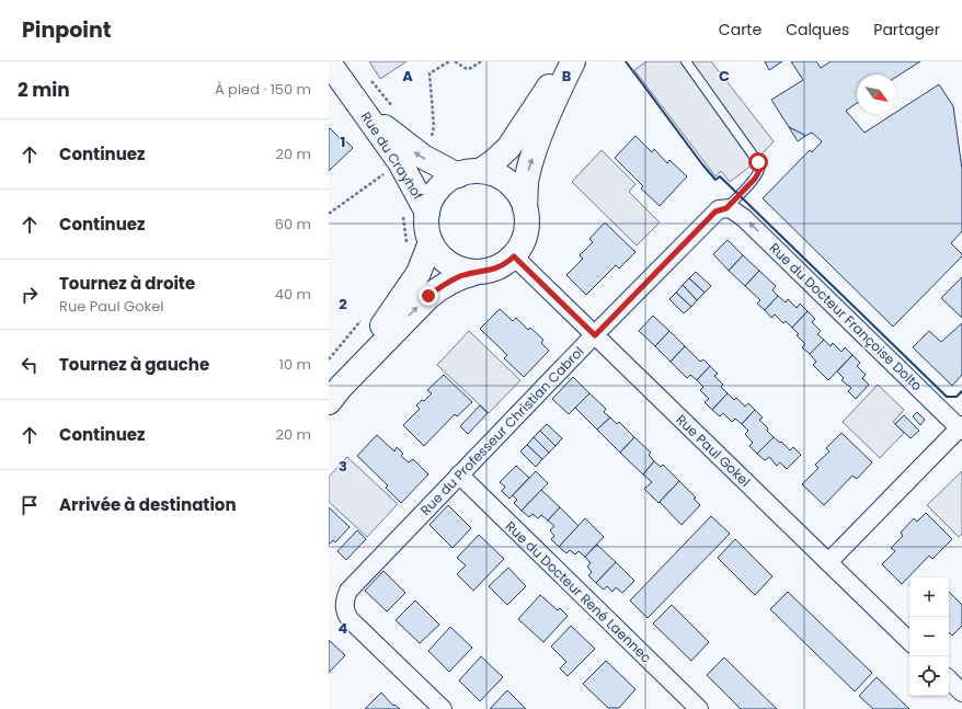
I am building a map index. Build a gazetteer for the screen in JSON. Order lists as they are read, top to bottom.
{
  "streets": {
    "street": [
      "Rue du Crayhof",
      "Rue du Docteur Françoise Dolto",
      "Rue du Professeur Christian Cabrol",
      "Rue Paul Gokel",
      "Rue du Docteur René Laennec"
    ]
  },
  "crossings": [
    ["Rue du Crayhof", "Rue Paul Gokel"],
    ["Rue du Docteur Françoise Dolto", "Rue du Professeur Christian Cabrol"],
    ["Rue du Professeur Christian Cabrol", "Rue Paul Gokel"],
    ["Rue du Professeur Christian Cabrol", "Rue du Docteur René Laennec"]
  ],
  "one_way": ["Rue du Docteur Françoise Dolto"],
  "north": "bottom right",
  "page": {
    "header": "Pinpoint",
    "nav": ["Carte", "Calques", "Partager"],
    "heading": ["2 min", "À pied · 150 m"],
    "list": [
      ["Continuez", "20 m"],
      ["Continuez", "60 m"],
      ["Tournez à droite", "Rue Paul Gokel", "40 m"],
      ["Tournez à gauche", "10 m"],
      ["Continuez", "20 m"],
      "Arrivée à destination"
    ],
    "map_buttons": ["+", "−"]
  },
  "grid": {
    "columns": ["A", "B", "C"],
    "rows": [
      "1",
      "2",
      "3",
      "4"
    ]
  }
}
